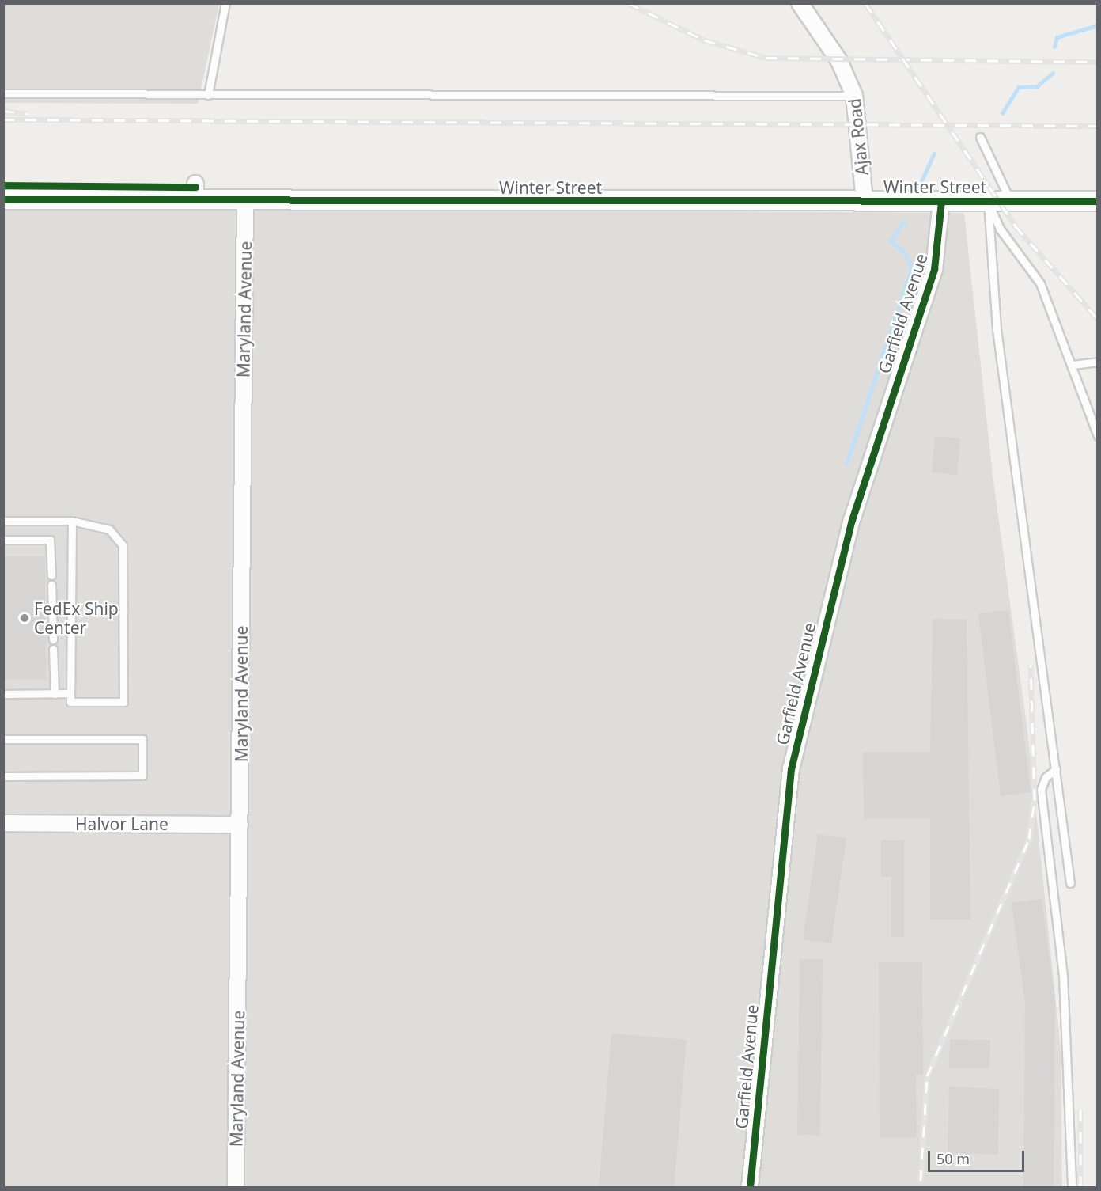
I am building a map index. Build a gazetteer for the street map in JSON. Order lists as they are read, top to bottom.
{
  "streets": {
    "street": [
      "Ajax Road",
      "Winter Street",
      "Maryland Avenue",
      "Garfield Avenue",
      "Halvor Lane"
    ]
  },
  "crossings": [
    ["Ajax Road", "Winter Street"],
    ["Winter Street", "Maryland Avenue"],
    ["Winter Street", "Garfield Avenue"],
    ["Maryland Avenue", "Halvor Lane"]
  ],
  "places": ["FedEx Ship Center"],
  "scale_bar": "50 m"
}
